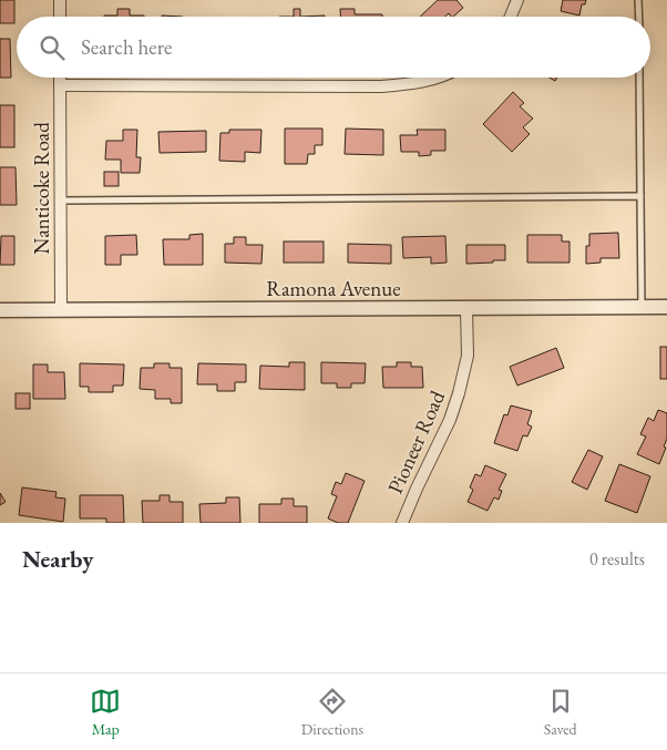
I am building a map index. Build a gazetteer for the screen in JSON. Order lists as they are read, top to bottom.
{
  "streets": {
    "street": ["Nanticoke Road", "Ramona Avenue", "Pioneer Road"]
  },
  "crossings": [
    ["Nanticoke Road", "Ramona Avenue"],
    ["Ramona Avenue", "Pioneer Road"]
  ],
  "page": {
    "search": "Search here",
    "heading": ["Nearby", "0 results"],
    "nav": ["Map", "Directions", "Saved"]
  }
}
